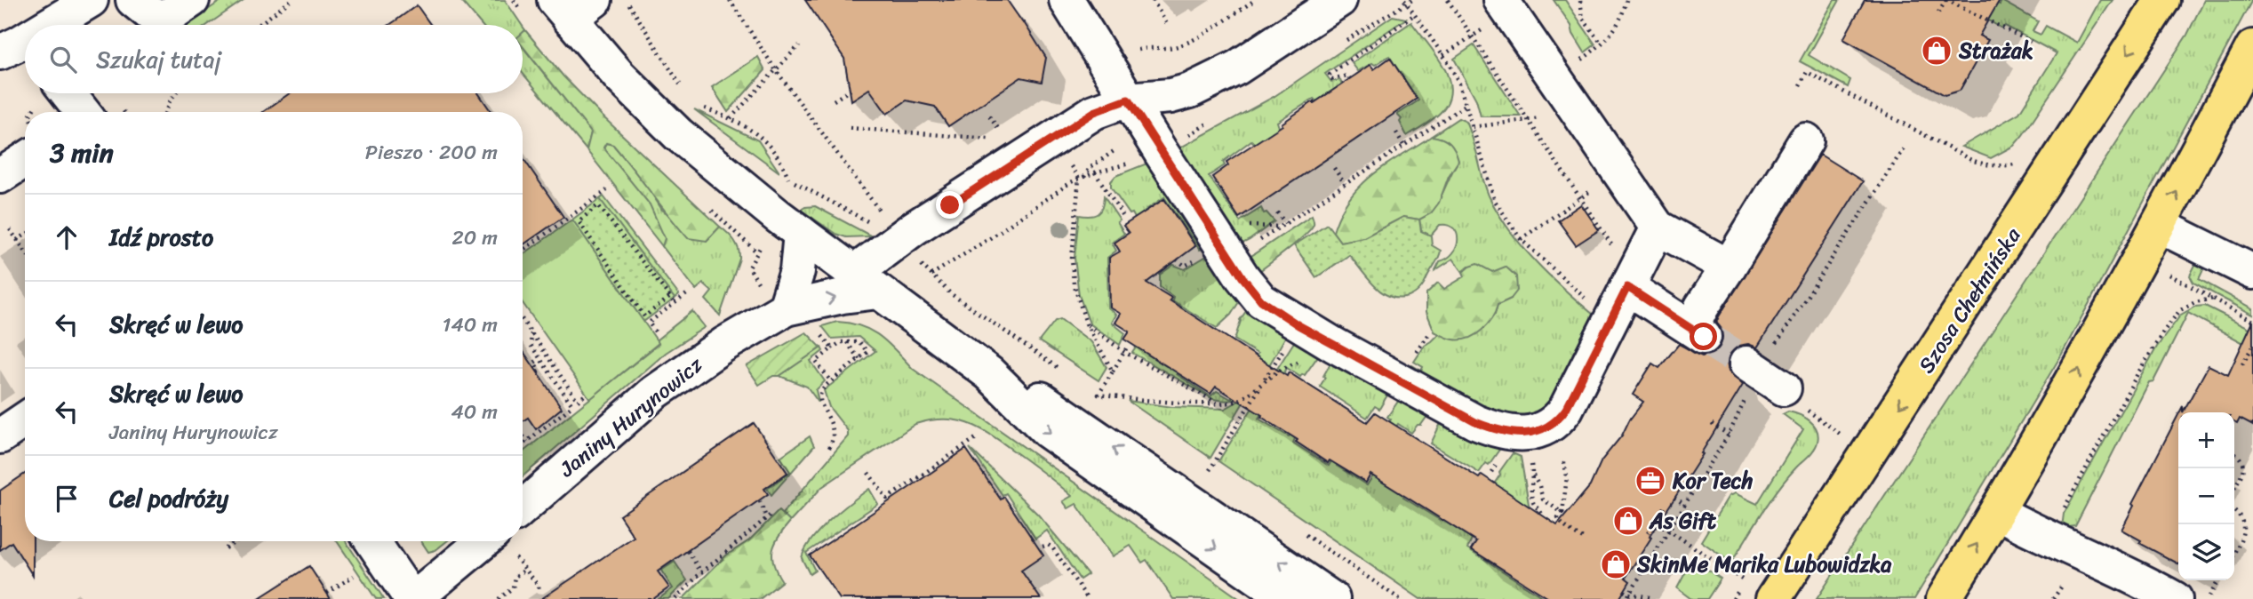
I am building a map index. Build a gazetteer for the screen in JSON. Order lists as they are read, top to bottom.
{
  "streets": {
    "main road": ["Szosa Chełmińska"],
    "street": ["Janiny Hurynowicz"]
  },
  "places": {
    "shop": ["Strażak", "As Gift", "SkinMe Marika Lubowidzka"],
    "office": ["Kor Tech"]
  },
  "page": {
    "search": "Szukaj tutaj",
    "heading": ["3 min", "Pieszo · 200 m"],
    "list": [
      ["Idź prosto", "20 m"],
      ["Skręć w lewo", "140 m"],
      ["Skręć w lewo", "Janiny Hurynowicz", "40 m"],
      "Cel podróży"
    ],
    "map_buttons": ["+", "−"]
  }
}
